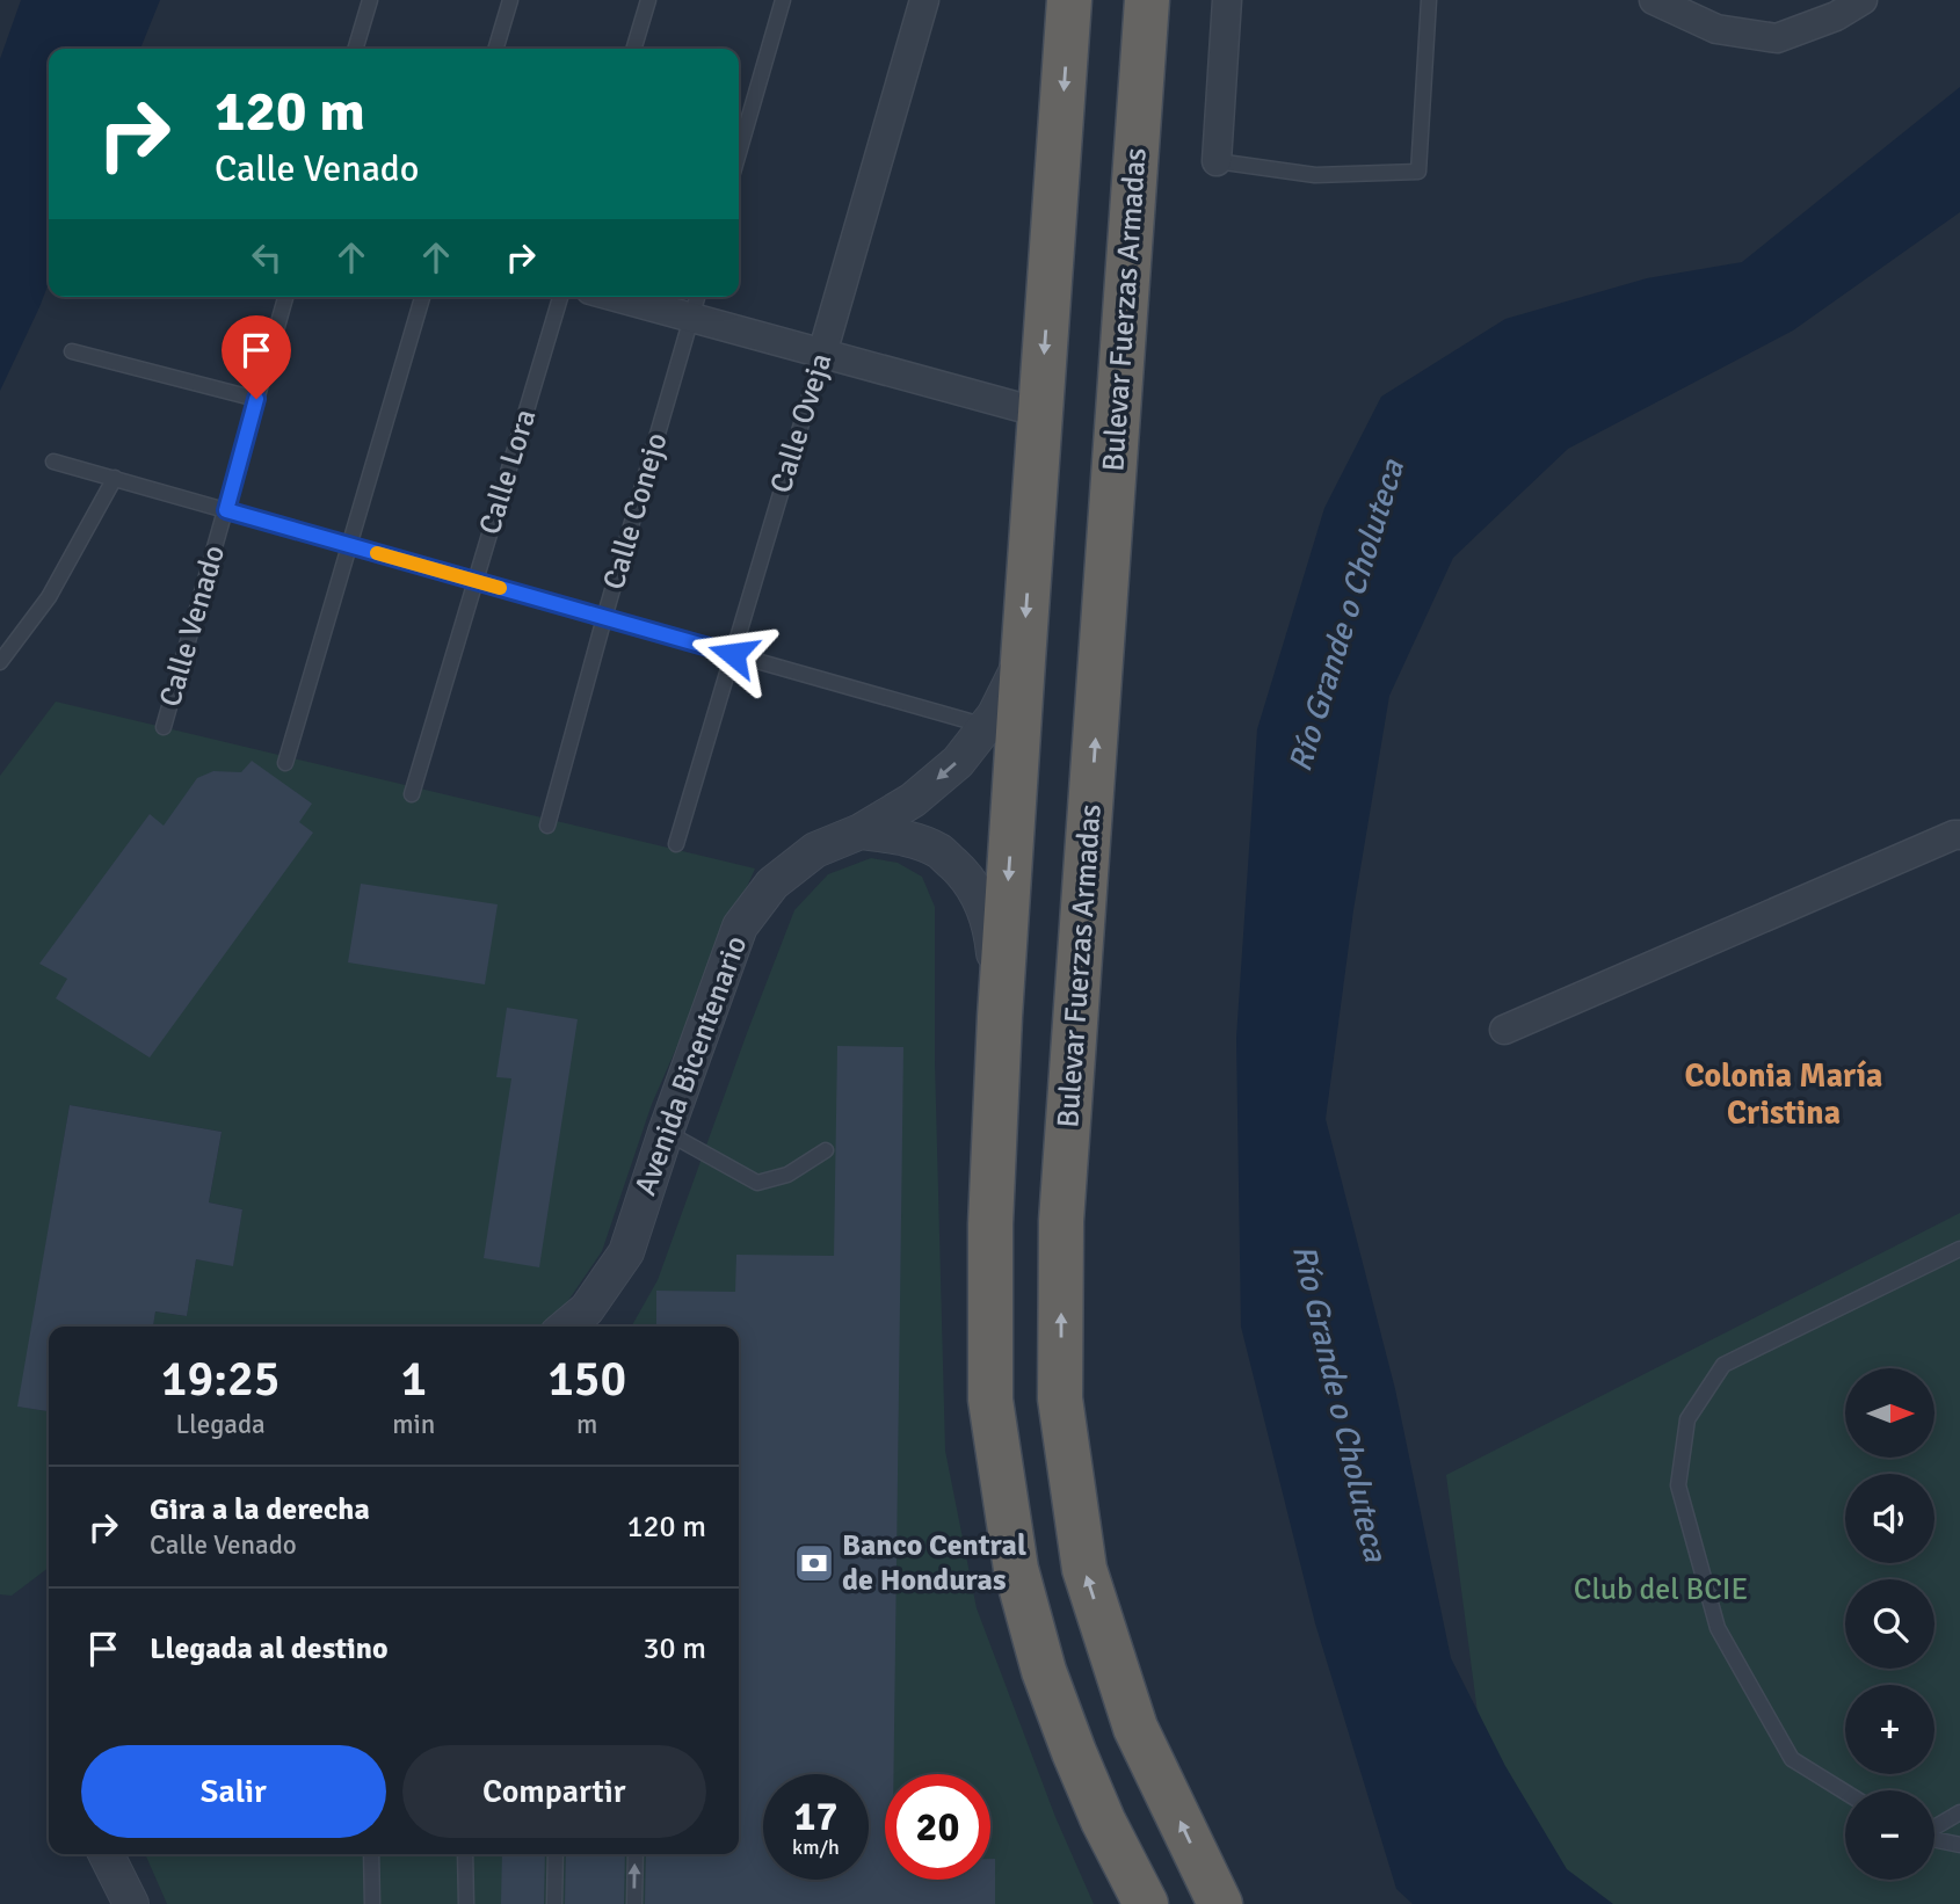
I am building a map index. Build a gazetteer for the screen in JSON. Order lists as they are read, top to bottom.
{
  "streets": {
    "highway": ["Bulevar Fuerzas Armadas"],
    "street": ["Calle Oveja", "Avenida Bicentenario"],
    "lane": ["Calle Lora", "Calle Conejo", "Calle Venado"]
  },
  "districts": ["Colonia María Cristina"],
  "water": ["Río Grande o Choluteca"],
  "parks": ["Club del BCIE"],
  "places": {
    "bank": ["Banco Central de Honduras"]
  },
  "north": "right",
  "page": {
    "turn": ["120 m", "Calle Venado"],
    "eta": [
      "19:25",
      "Llegada",
      "1",
      "min",
      "150",
      "m"
    ],
    "map_buttons": ["+", "−"],
    "list": [
      {
        "name": "Gira a la derecha",
        "note": "Calle Venado",
        "value": "120 m"
      },
      {
        "name": "Llegada al destino",
        "value": "30 m"
      }
    ],
    "buttons": ["Salir", "Compartir"],
    "speed": "17 km/h",
    "limit": "20"
  }
}
